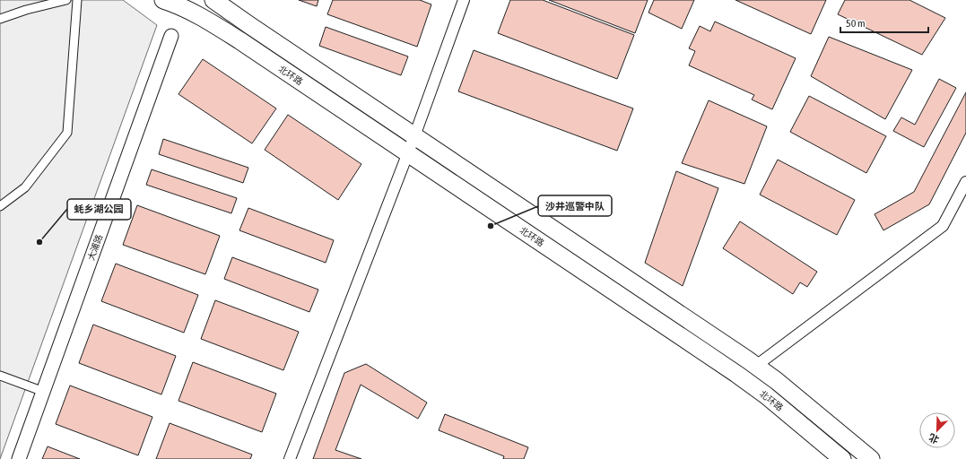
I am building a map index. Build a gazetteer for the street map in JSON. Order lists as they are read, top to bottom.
{
  "streets": {
    "main road": ["北环路"],
    "street": ["大浦路"]
  },
  "places": ["沙井巡警中队", "蚝乡湖公园"],
  "scale_bar": "50 m",
  "north": "bottom left"
}
